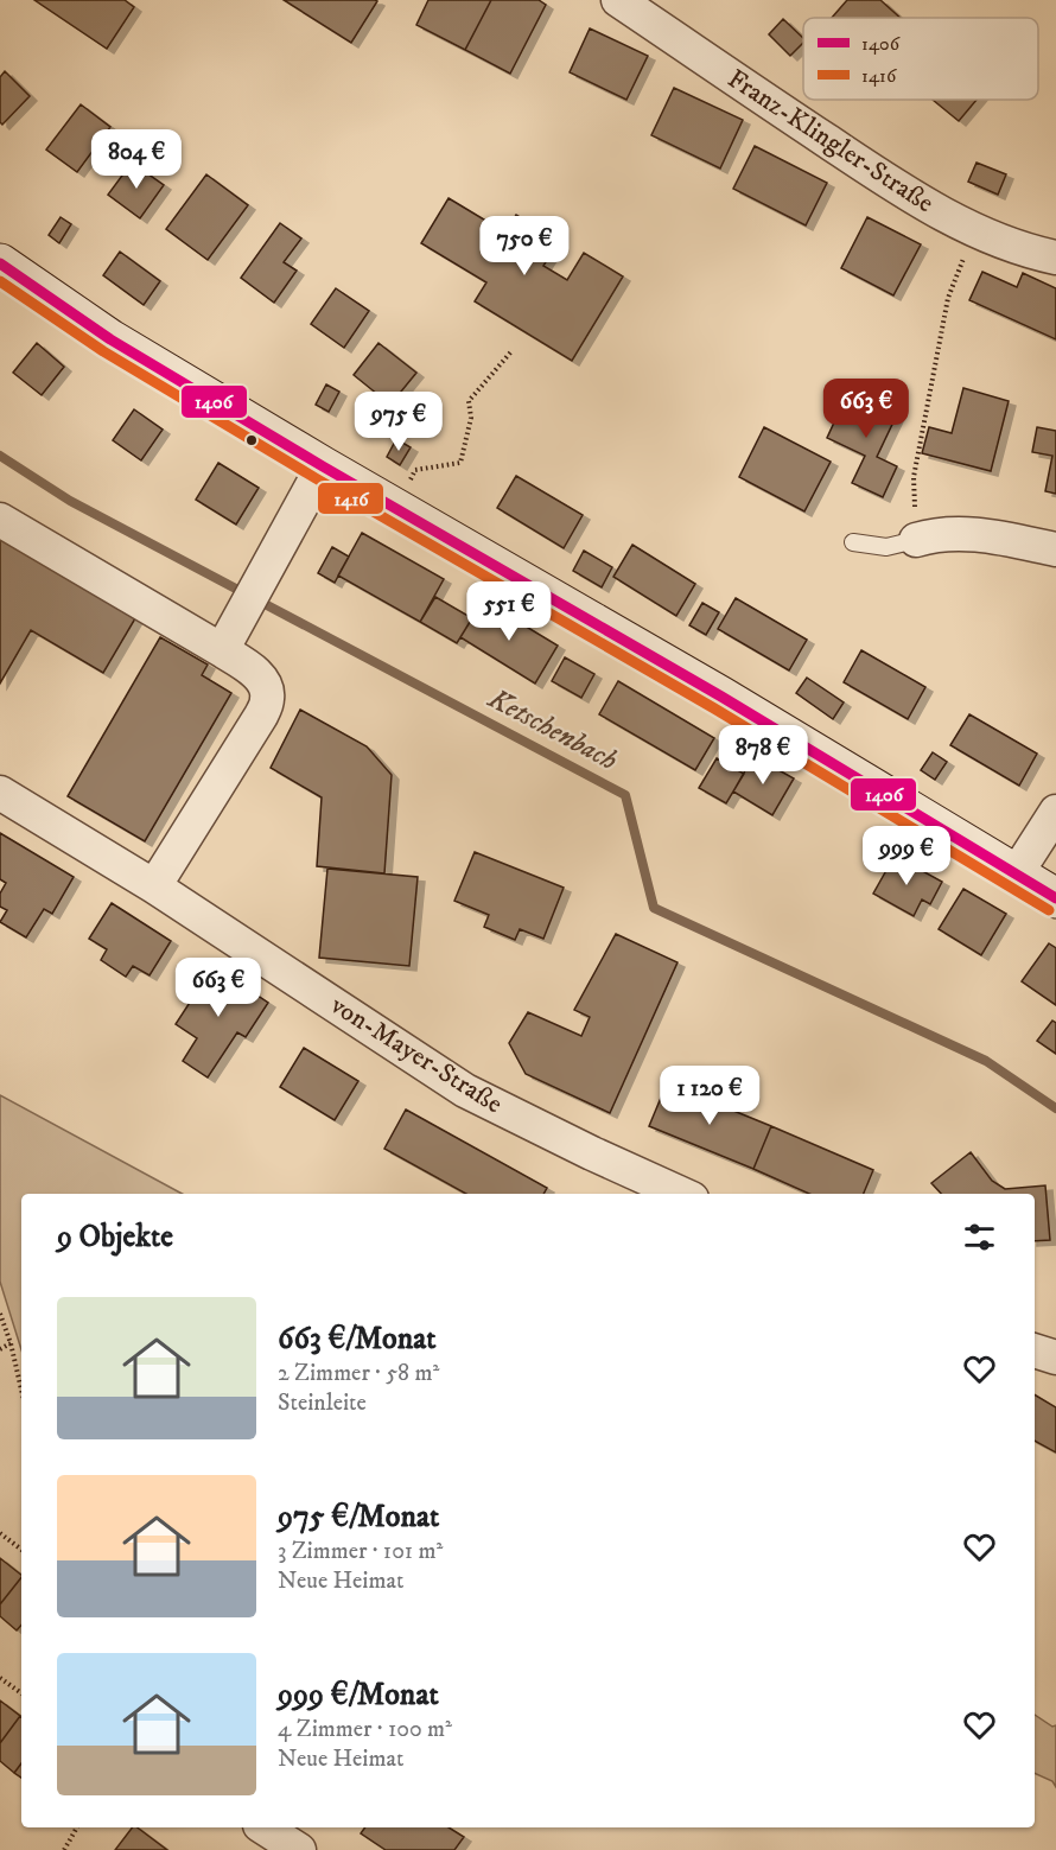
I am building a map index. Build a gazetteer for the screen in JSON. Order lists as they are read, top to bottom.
{
  "streets": {
    "street": ["Franz-Klingler-Straße", "von-Mayer-Straße"]
  },
  "water": ["Ketschenbach"],
  "lines": ["transit line 1406", "transit line 1416"],
  "legend": ["1406", "1416"],
  "page": {
    "price": [
      "804 €",
      "750 €",
      "663 €",
      "975 €",
      "551 €",
      "878 €",
      "999 €",
      "663 €",
      "1 120 €"
    ],
    "heading": "9 Objekte",
    "list": [
      {
        "name": "663 €/Monat",
        "note": "2 Zimmer · 58 m² · Steinleite"
      },
      {
        "name": "975 €/Monat",
        "note": "3 Zimmer · 101 m² · Neue Heimat"
      },
      {
        "name": "999 €/Monat",
        "note": "4 Zimmer · 100 m² · Neue Heimat"
      }
    ]
  }
}
